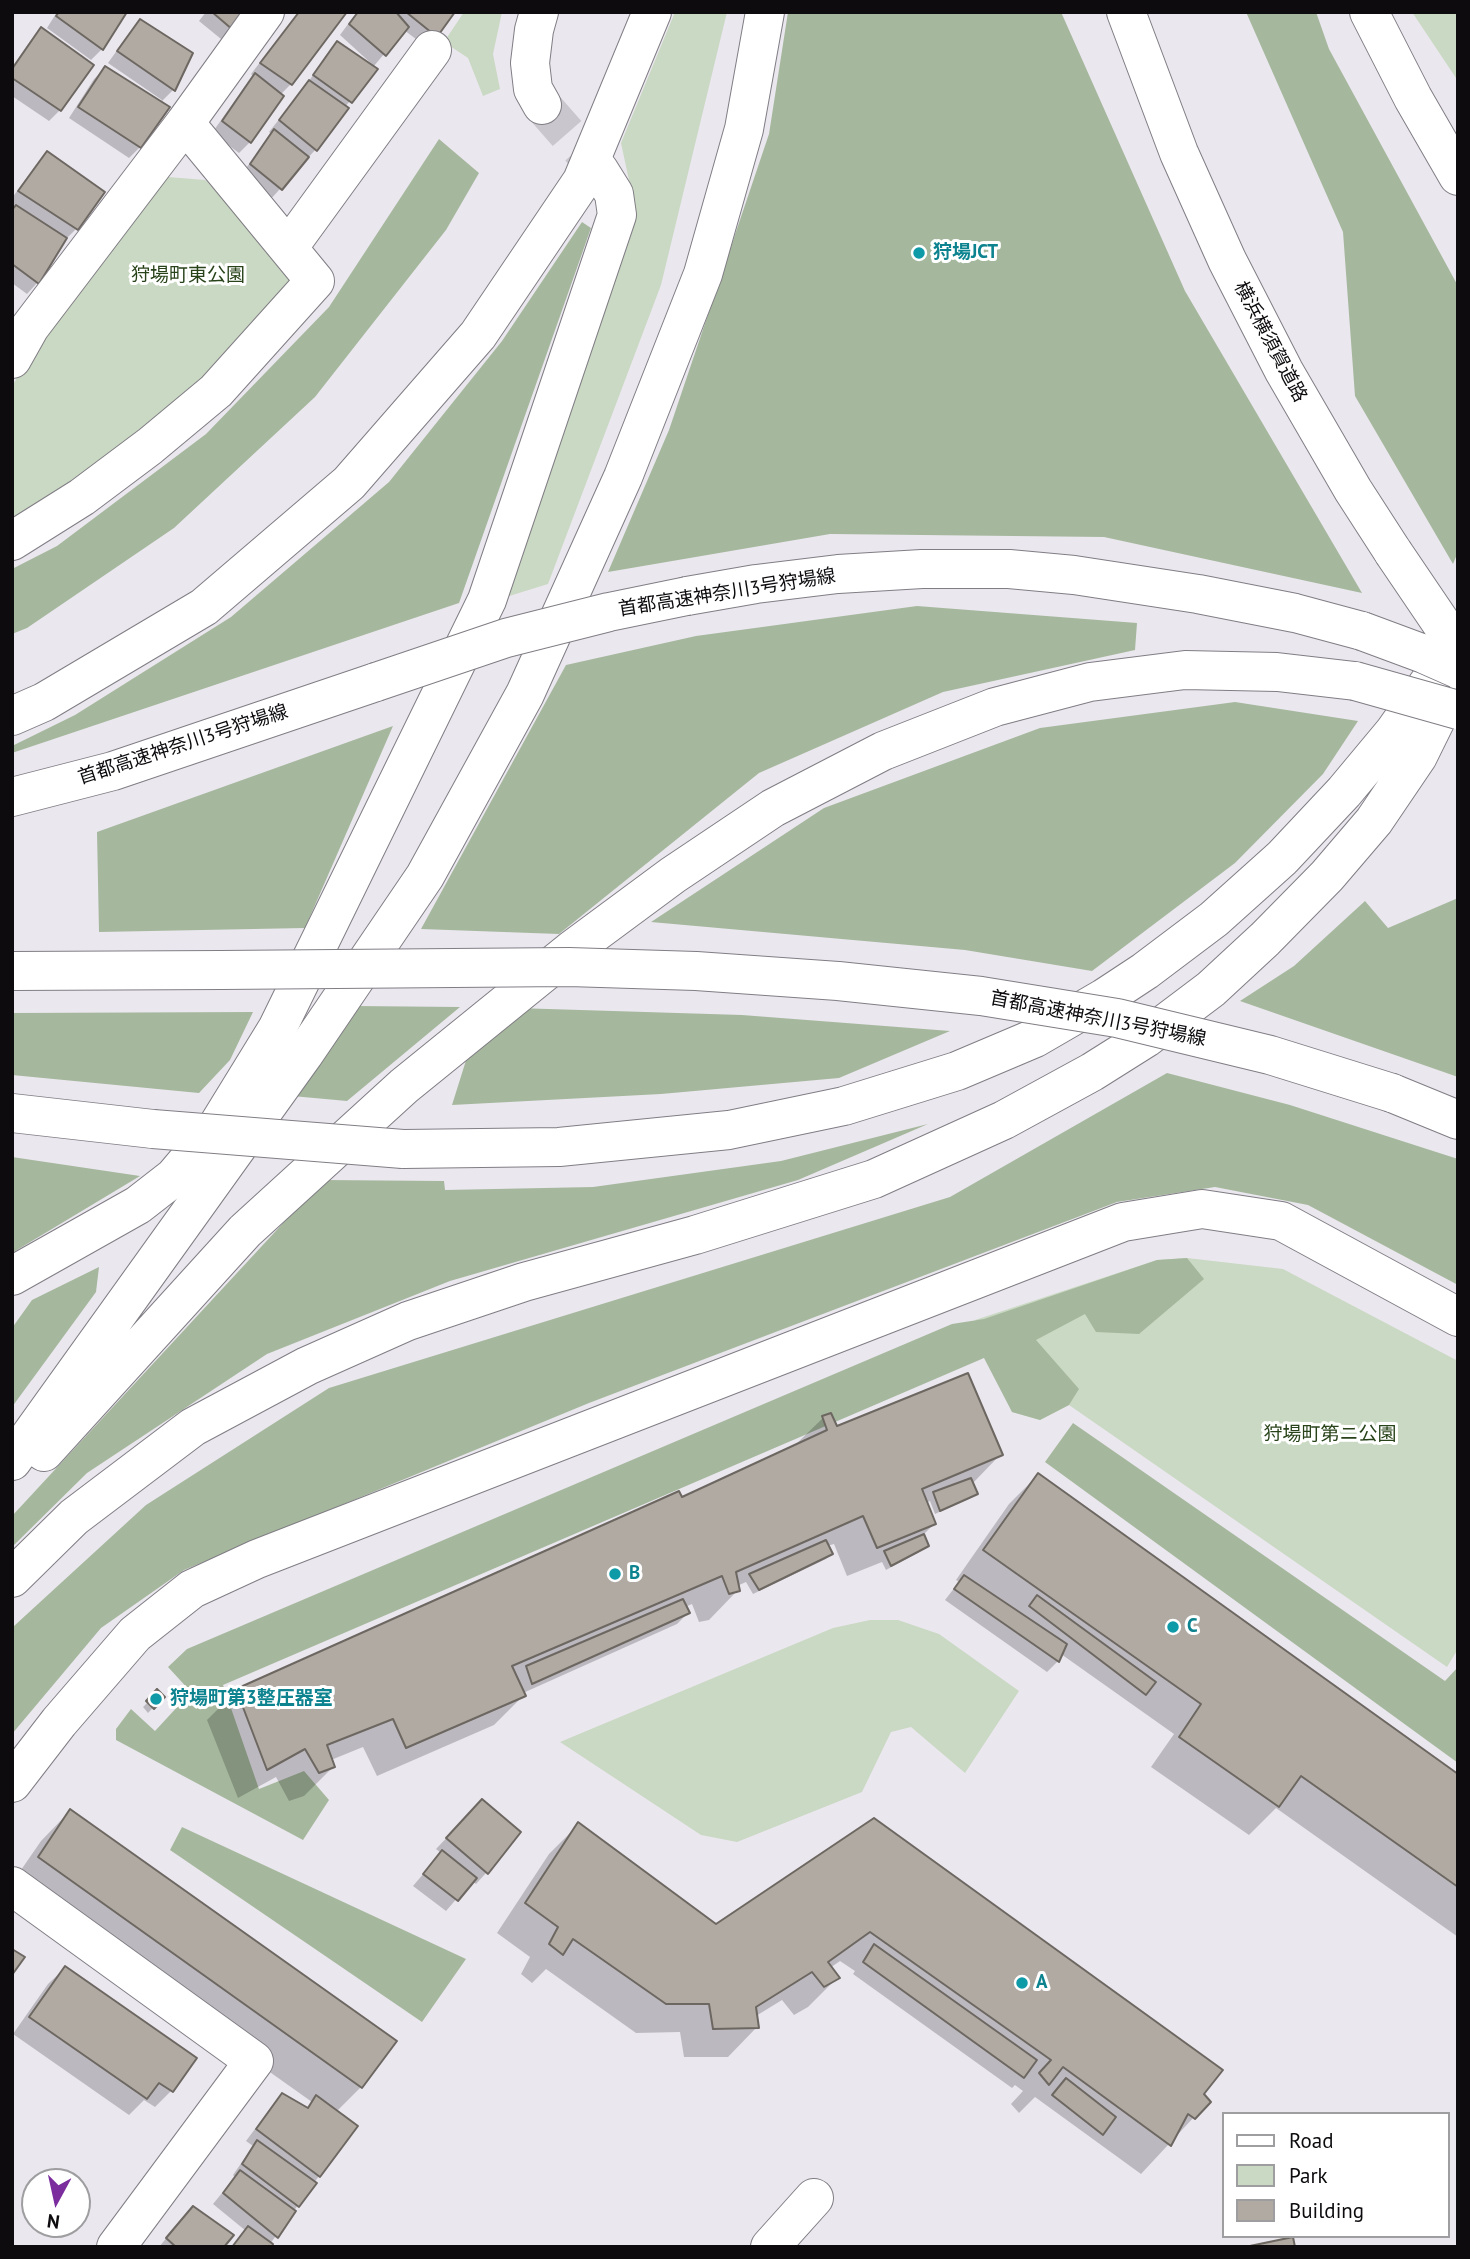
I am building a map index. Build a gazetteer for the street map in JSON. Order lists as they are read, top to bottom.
{
  "streets": {
    "main road": ["横浜横須賀道路", "首都高速神奈川3号狩場線"]
  },
  "parks": ["狩場町東公園", "狩場町第ニ公園"],
  "places": [
    "狩場JCT",
    "B",
    "C",
    "狩場町第3整圧器室",
    "A"
  ],
  "legend": ["Road", "Park", "Building"],
  "north": "bottom"
}
